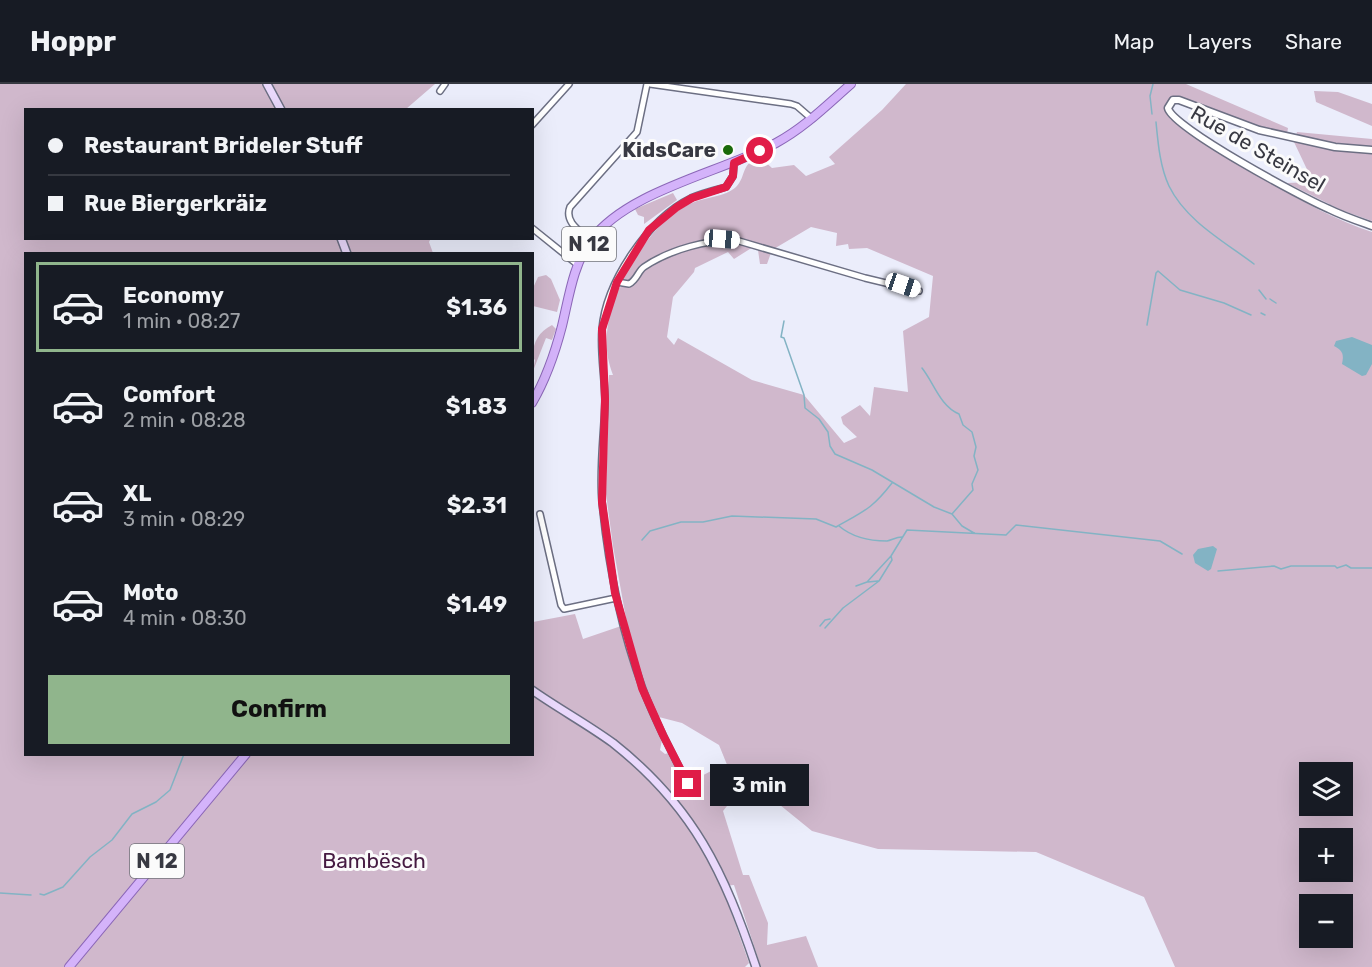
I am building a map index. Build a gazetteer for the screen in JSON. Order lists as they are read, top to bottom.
{
  "streets": {
    "main road": ["N 12"],
    "street": ["Rue de Steinsel"]
  },
  "parks": ["Bambësch"],
  "places": ["KidsCare"],
  "page": {
    "header": "Hoppr",
    "nav": ["Map", "Layers", "Share"],
    "banner": ["Restaurant Brideler Stuff", "Rue Biergerkräiz"],
    "list": [
      {
        "name": "Economy",
        "note": "1 min · 08:27",
        "value": "$1.36"
      },
      {
        "name": "Comfort",
        "note": "2 min · 08:28",
        "value": "$1.83"
      },
      {
        "name": "XL",
        "note": "3 min · 08:29",
        "value": "$2.31"
      },
      {
        "name": "Moto",
        "note": "4 min · 08:30",
        "value": "$1.49"
      }
    ],
    "buttons": "Confirm",
    "map_buttons": ["+", "−"],
    "bubble": "3 min"
  }
}
